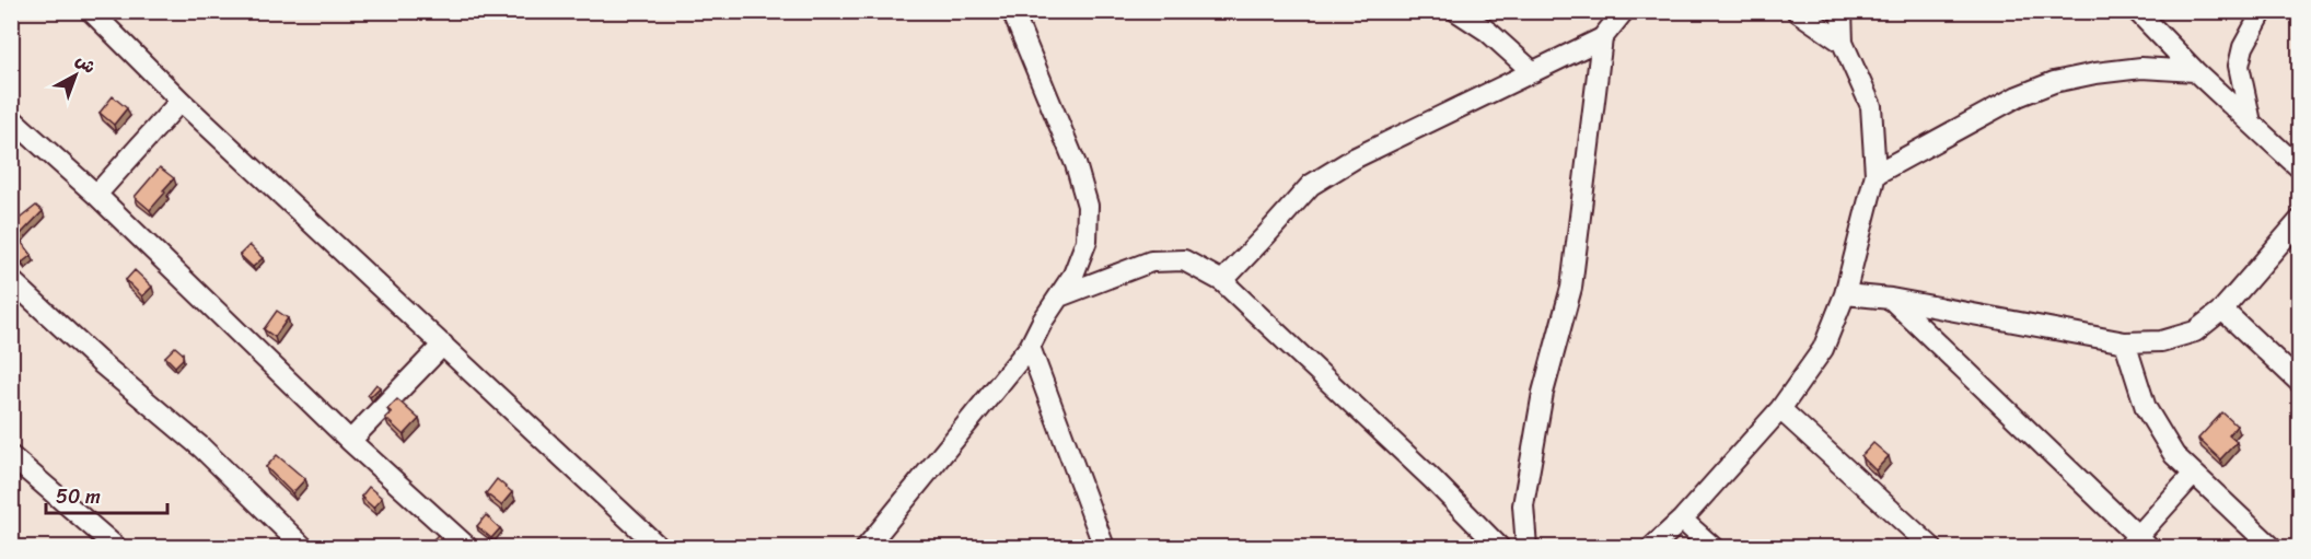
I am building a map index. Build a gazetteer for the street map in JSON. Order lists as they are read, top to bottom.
{
  "scale_bar": "50 m",
  "north": "top right"
}
